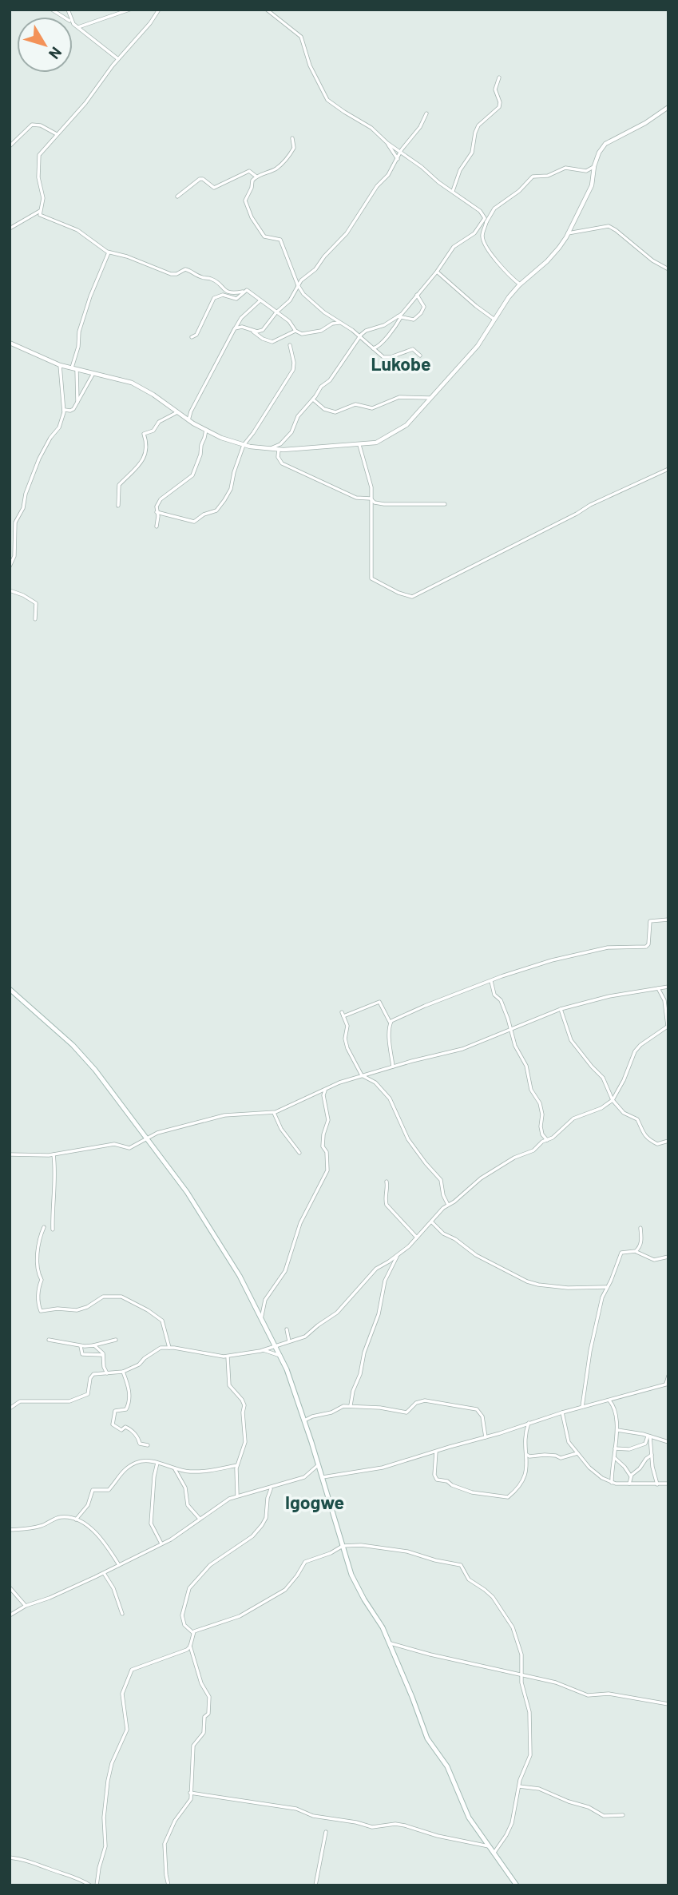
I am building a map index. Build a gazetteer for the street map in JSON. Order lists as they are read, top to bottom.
{
  "districts": ["Lukobe", "Igogwe"],
  "north": "bottom right"
}
